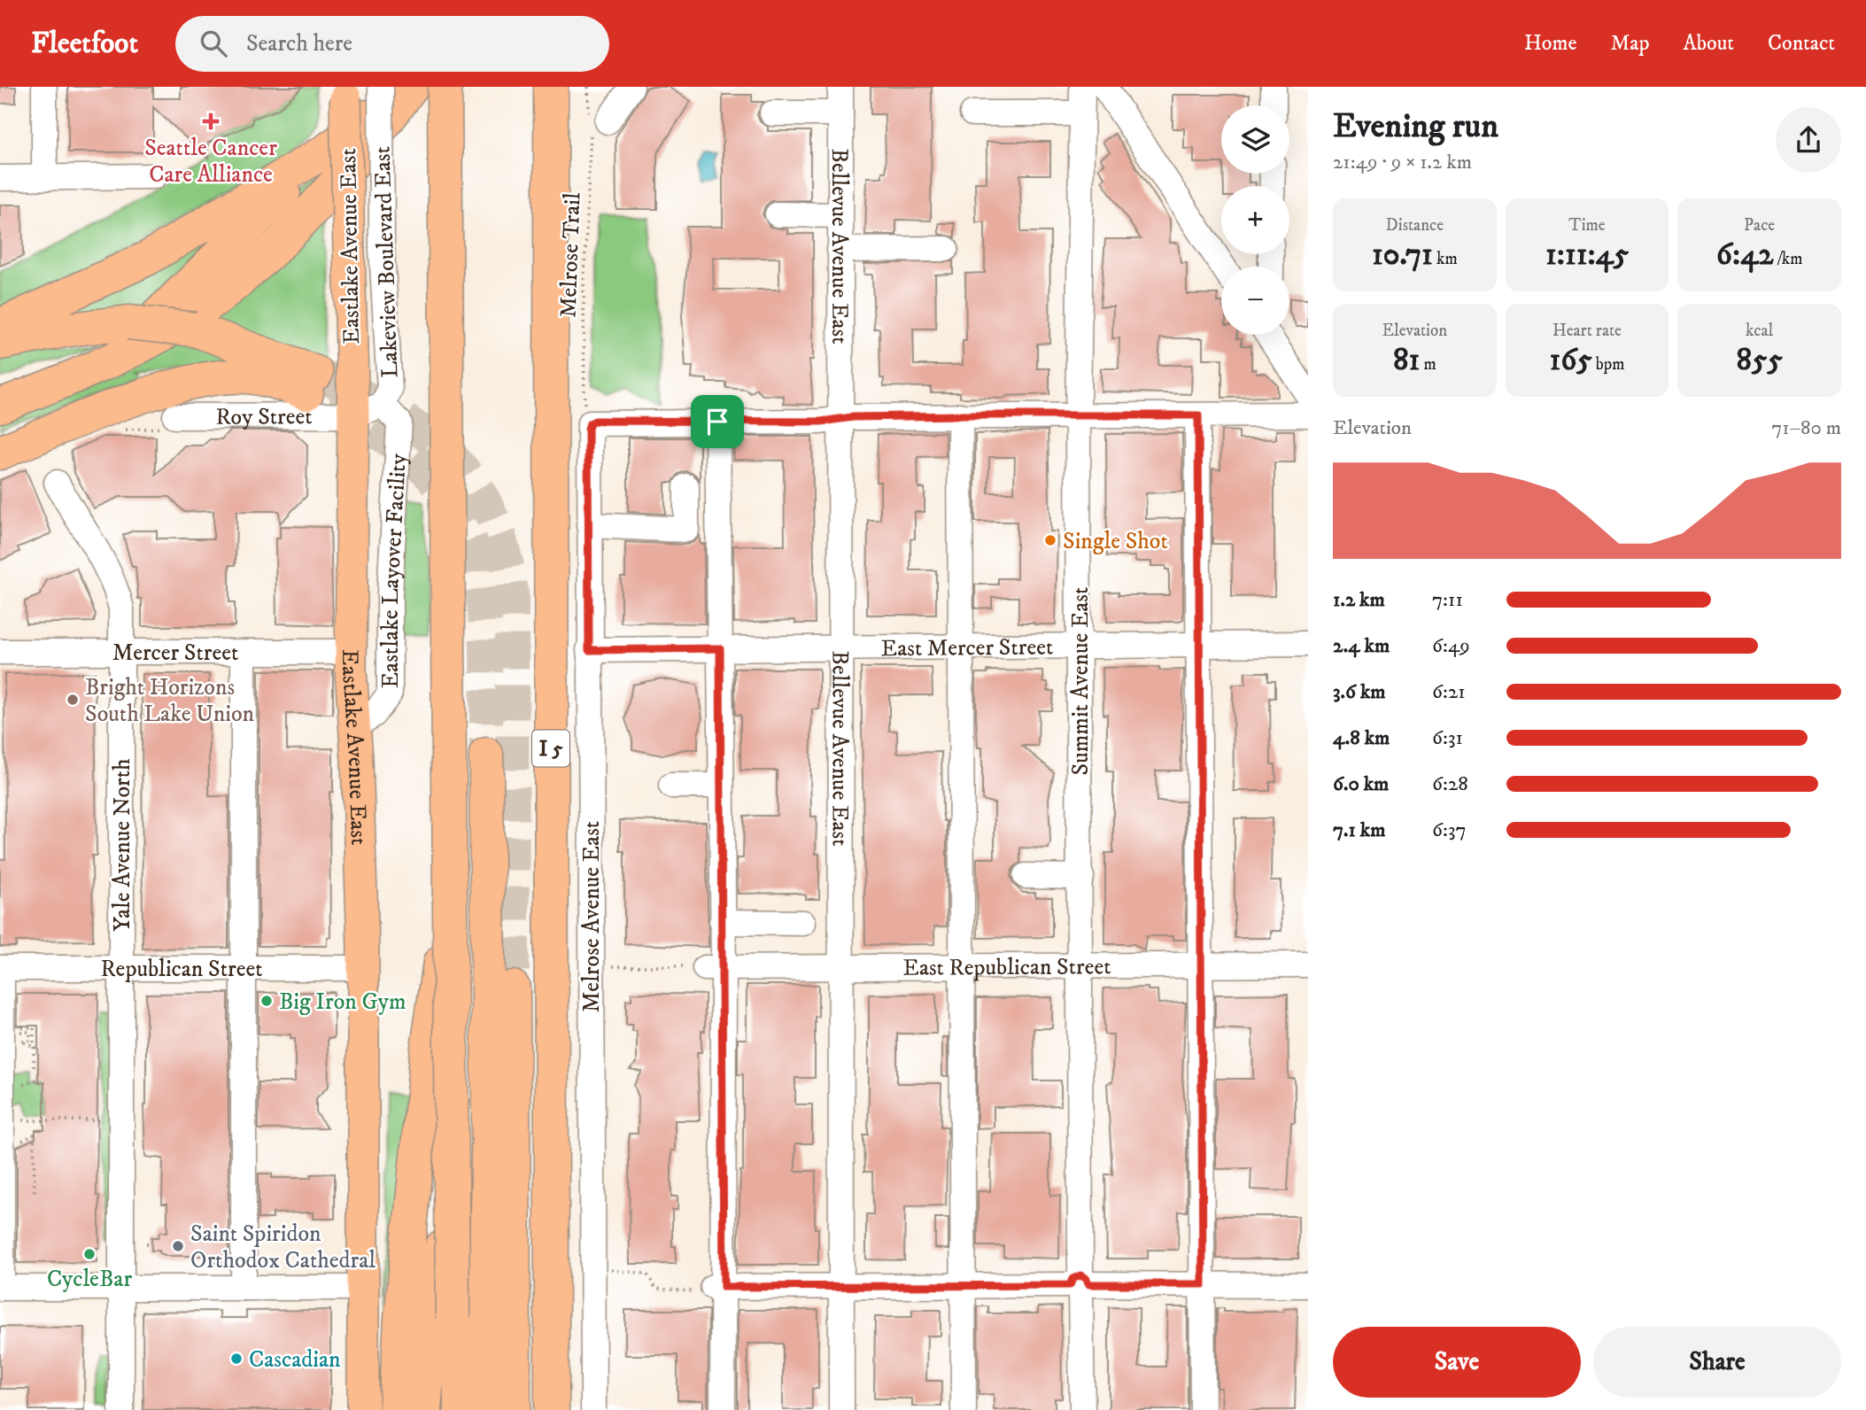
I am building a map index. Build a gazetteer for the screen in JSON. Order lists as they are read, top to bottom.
{
  "streets": {
    "highway": ["I 5"],
    "main road": ["Eastlake Avenue East"],
    "street": [
      "Bellevue Avenue East",
      "Lakeview Boulevard East",
      "Roy Street",
      "Eastlake Layover Facility",
      "East Mercer Street",
      "Mercer Street",
      "Summit Avenue East",
      "Yale Avenue North",
      "Melrose Avenue East",
      "East Republican Street",
      "Republican Street"
    ],
    "path": ["Melrose Trail"]
  },
  "crossings": [
    ["Eastlake Avenue East", "Lakeview Boulevard East"],
    ["Eastlake Avenue East", "Roy Street"],
    ["Eastlake Avenue East", "Eastlake Layover Facility"],
    ["Eastlake Avenue East", "Mercer Street"],
    ["Eastlake Avenue East", "Republican Street"],
    ["Bellevue Avenue East", "East Mercer Street"],
    ["Bellevue Avenue East", "East Republican Street"],
    ["Melrose Trail", "Melrose Avenue East"],
    ["Lakeview Boulevard East", "Roy Street"],
    ["Lakeview Boulevard East", "Eastlake Layover Facility"],
    ["East Mercer Street", "Summit Avenue East"],
    ["East Mercer Street", "Melrose Avenue East"],
    ["Mercer Street", "Yale Avenue North"],
    ["Summit Avenue East", "East Republican Street"],
    ["Yale Avenue North", "Republican Street"]
  ],
  "places": {
    "health": ["Seattle Cancer Care Alliance"],
    "other": [
      "Single Shot",
      "Bright Horizons South Lake Union",
      "Big Iron Gym",
      "Saint Spiridon Orthodox Cathedral",
      "CycleBar",
      "Cascadian"
    ]
  },
  "page": {
    "header": "Fleetfoot",
    "search": "Search here",
    "nav": [
      "Home",
      "Map",
      "About",
      "Contact"
    ],
    "heading": ["Evening run", "21:49 · 9 × 1.2 km"],
    "map_buttons": ["+", "−"],
    "stats": [
      ["Distance", "10.71 km"],
      ["Time", "1:11:45"],
      ["Pace", "6:42 /km"],
      ["Elevation", "81 m"],
      ["Heart rate", "165 bpm"],
      ["kcal", "855"]
    ],
    "chart": ["Elevation", "71–80 m"],
    "list": [
      {
        "name": "1.2 km",
        "note": "7:11"
      },
      {
        "name": "2.4 km",
        "note": "6:49"
      },
      {
        "name": "3.6 km",
        "note": "6:21"
      },
      {
        "name": "4.8 km",
        "note": "6:31"
      },
      {
        "name": "6.0 km",
        "note": "6:28"
      },
      {
        "name": "7.1 km",
        "note": "6:37"
      }
    ],
    "buttons": ["Save", "Share"]
  }
}
